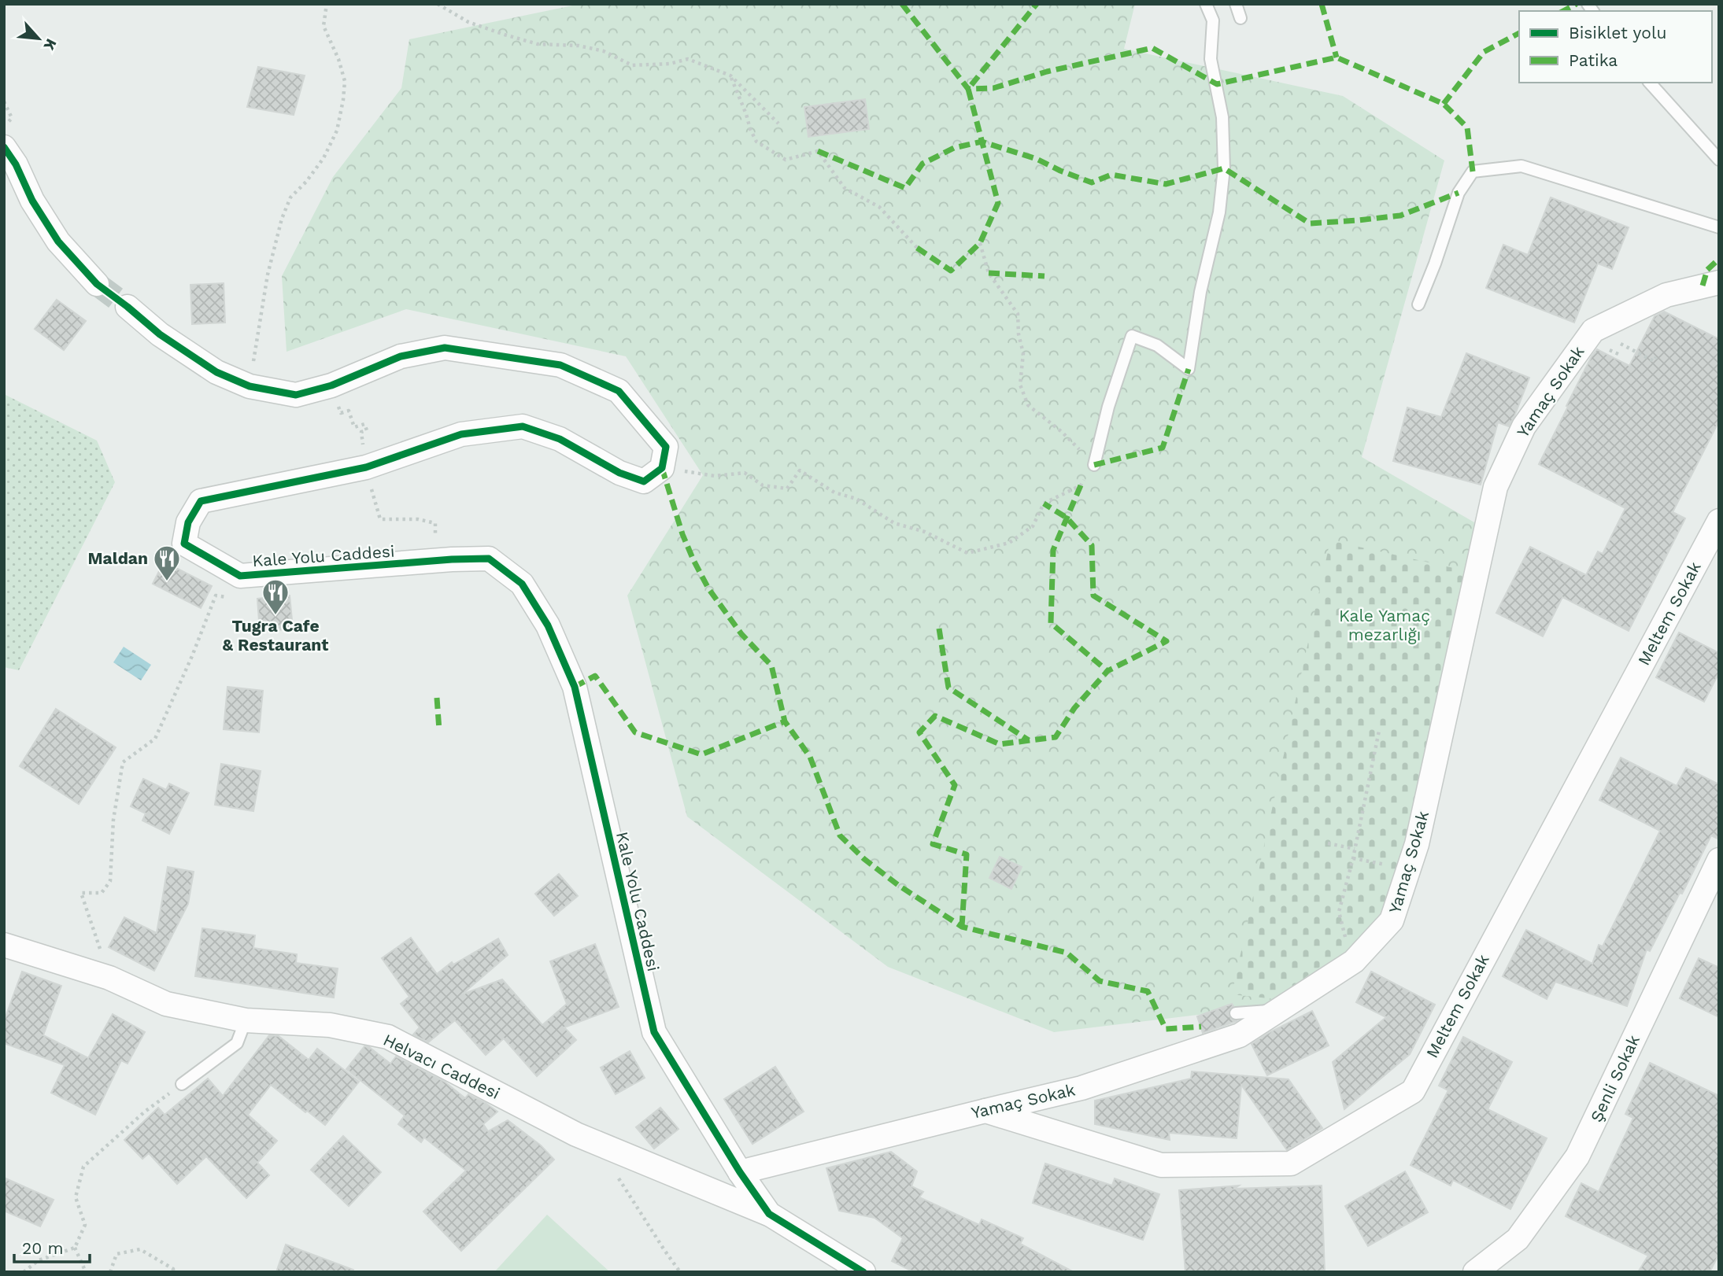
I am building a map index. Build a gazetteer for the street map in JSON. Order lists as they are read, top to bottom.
{
  "streets": {
    "street": [
      "Yamaç Sokak",
      "Kale Yolu Caddesi",
      "Meltem Sokak",
      "Helvacı Caddesi",
      "Şenli Sokak"
    ]
  },
  "crossings": [
    ["Yamaç Sokak", "Kale Yolu Caddesi"],
    ["Yamaç Sokak", "Meltem Sokak"],
    ["Kale Yolu Caddesi", "Helvacı Caddesi"]
  ],
  "parks": ["Kale Yamaç mezarlığı"],
  "places": {
    "restaurant": ["Maldan", "Tugra Cafe & Restaurant"]
  },
  "legend": ["Bisiklet yolu", "Patika"],
  "scale_bar": "20 m",
  "north": "bottom right"
}
